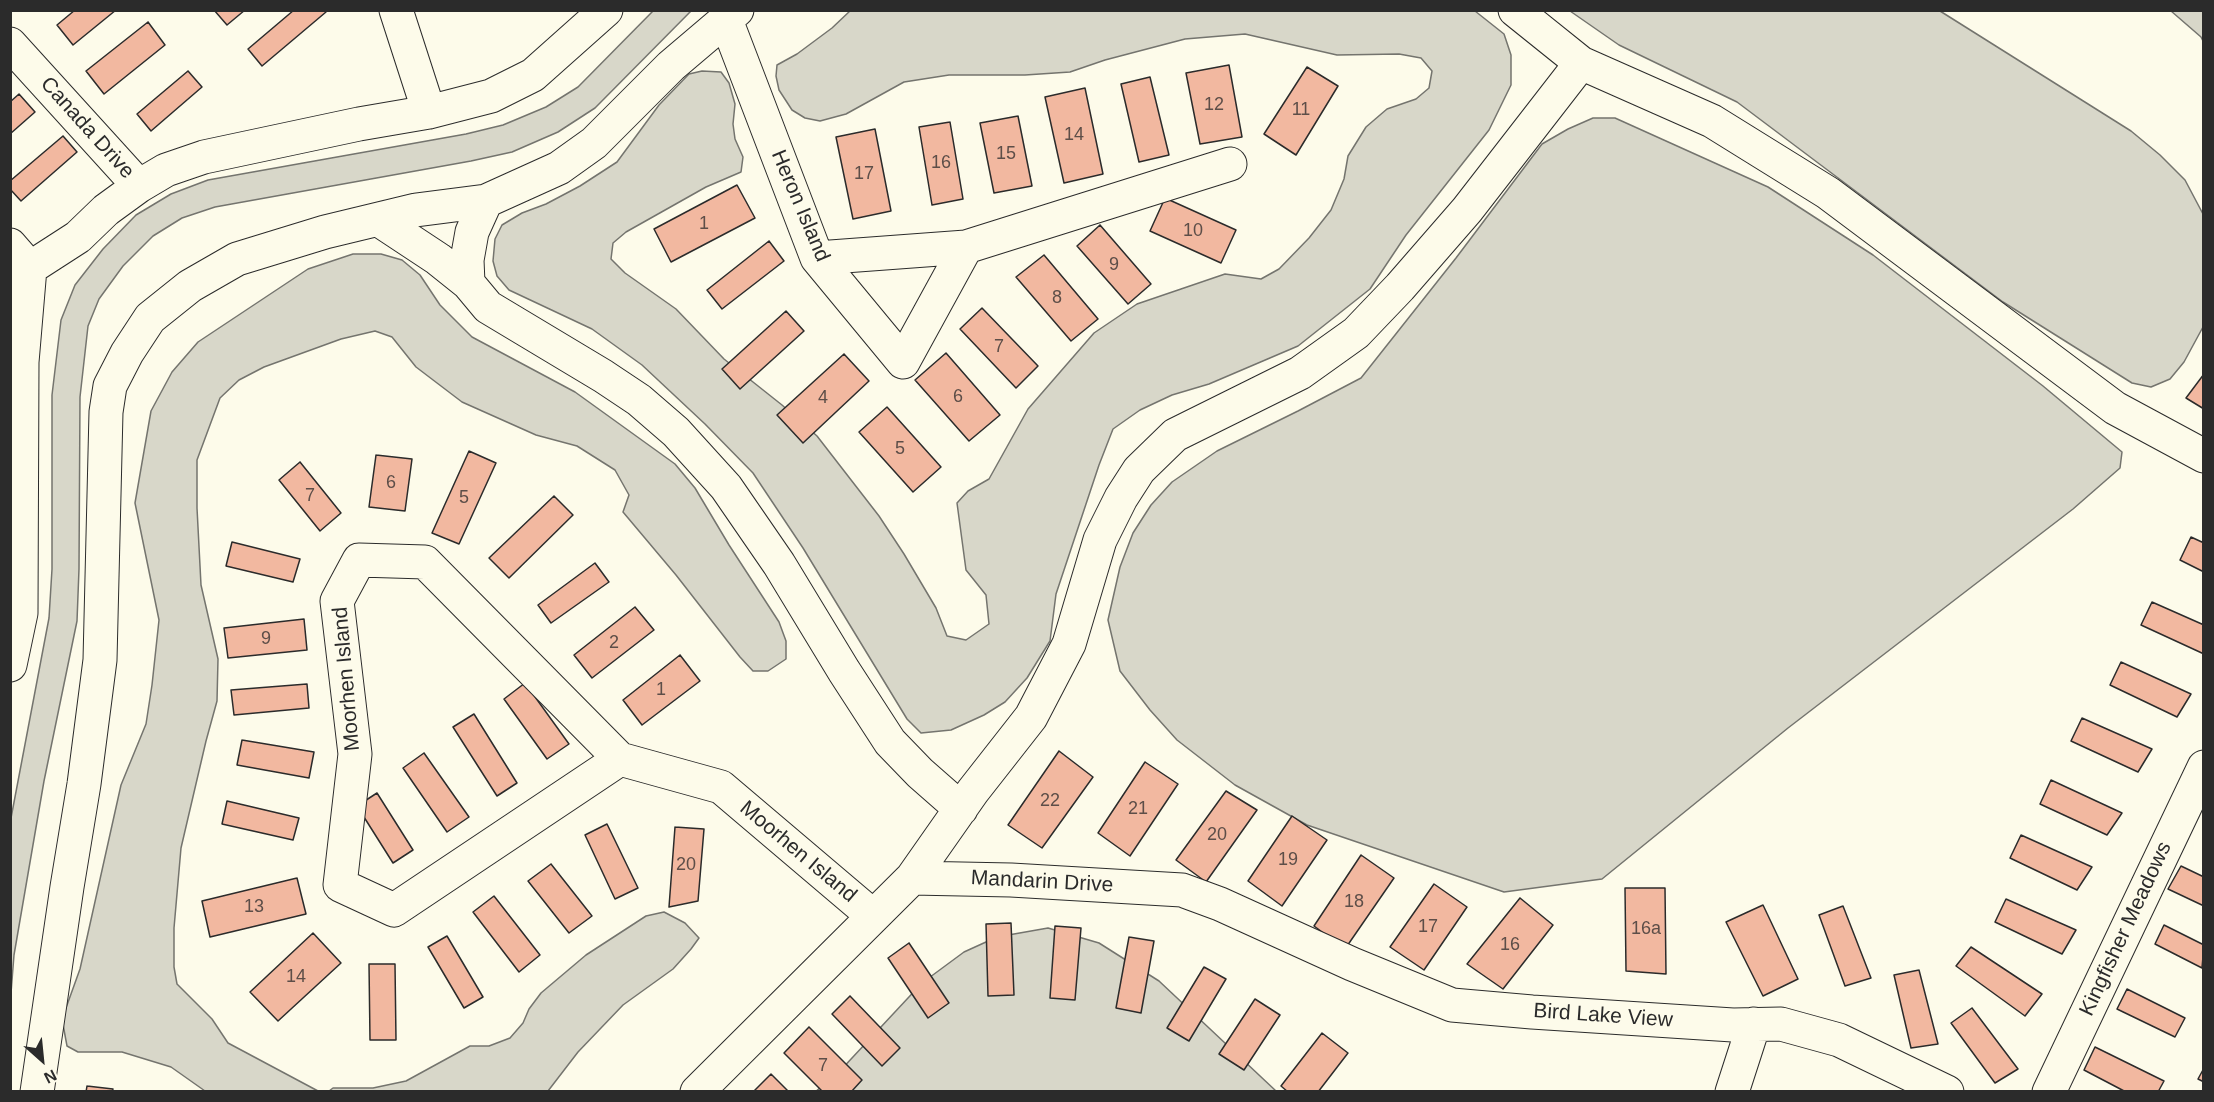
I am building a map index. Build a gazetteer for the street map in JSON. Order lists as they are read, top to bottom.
{
  "streets": {
    "street": [
      "Canada Drive",
      "Heron Island",
      "Moorhen Island",
      "Mandarin Drive",
      "Kingfisher Meadows",
      "Bird Lake View"
    ]
  },
  "crossings": [
    ["Mandarin Drive", "Bird Lake View"]
  ],
  "house_numbers": [
    "12",
    "11",
    "14",
    "15",
    "16",
    "17",
    "1",
    "10",
    "9",
    "8",
    "7",
    "6",
    "4",
    "5",
    "6",
    "7",
    "5",
    "9",
    "2",
    "1",
    "22",
    "21",
    "20",
    "19",
    "20",
    "18",
    "13",
    "17",
    "16a",
    "16",
    "14",
    "7"
  ],
  "north": "bottom right"
}
